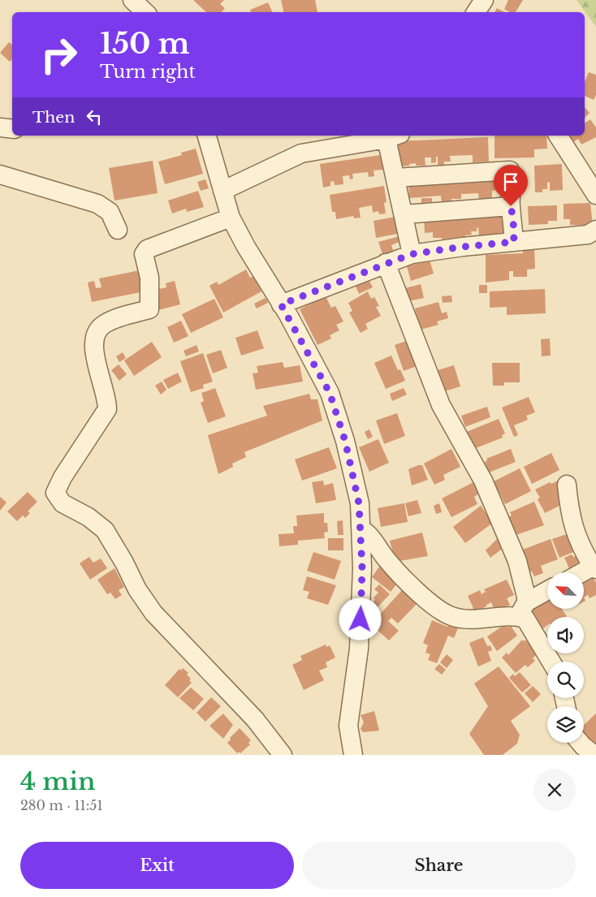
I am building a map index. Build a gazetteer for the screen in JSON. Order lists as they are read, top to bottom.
{
  "north": "top left",
  "page": {
    "turn": ["150 m", "Turn right"],
    "then": "Then",
    "heading": ["4 min", "280 m · 11:51"],
    "buttons": ["Exit", "Share"]
  }
}
